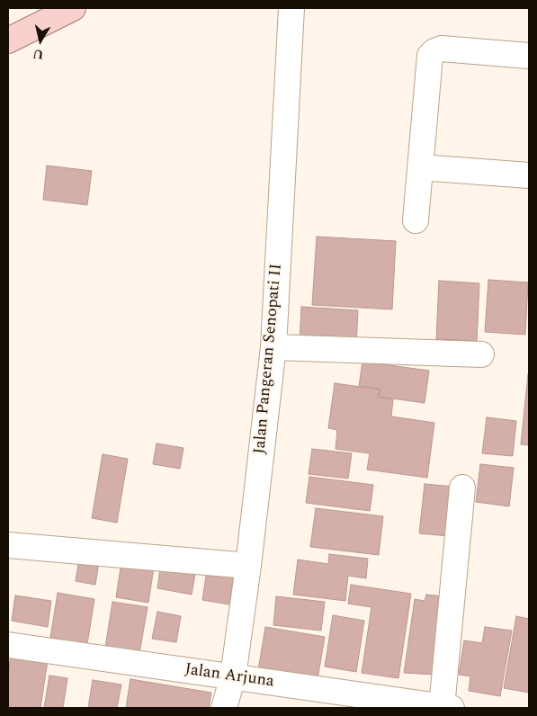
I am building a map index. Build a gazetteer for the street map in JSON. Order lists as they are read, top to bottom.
{
  "streets": {
    "street": ["Jalan Pangeran Senopati II", "Jalan Arjuna"]
  },
  "crossings": [
    ["Jalan Pangeran Senopati II", "Jalan Arjuna"]
  ],
  "north": "bottom"
}
